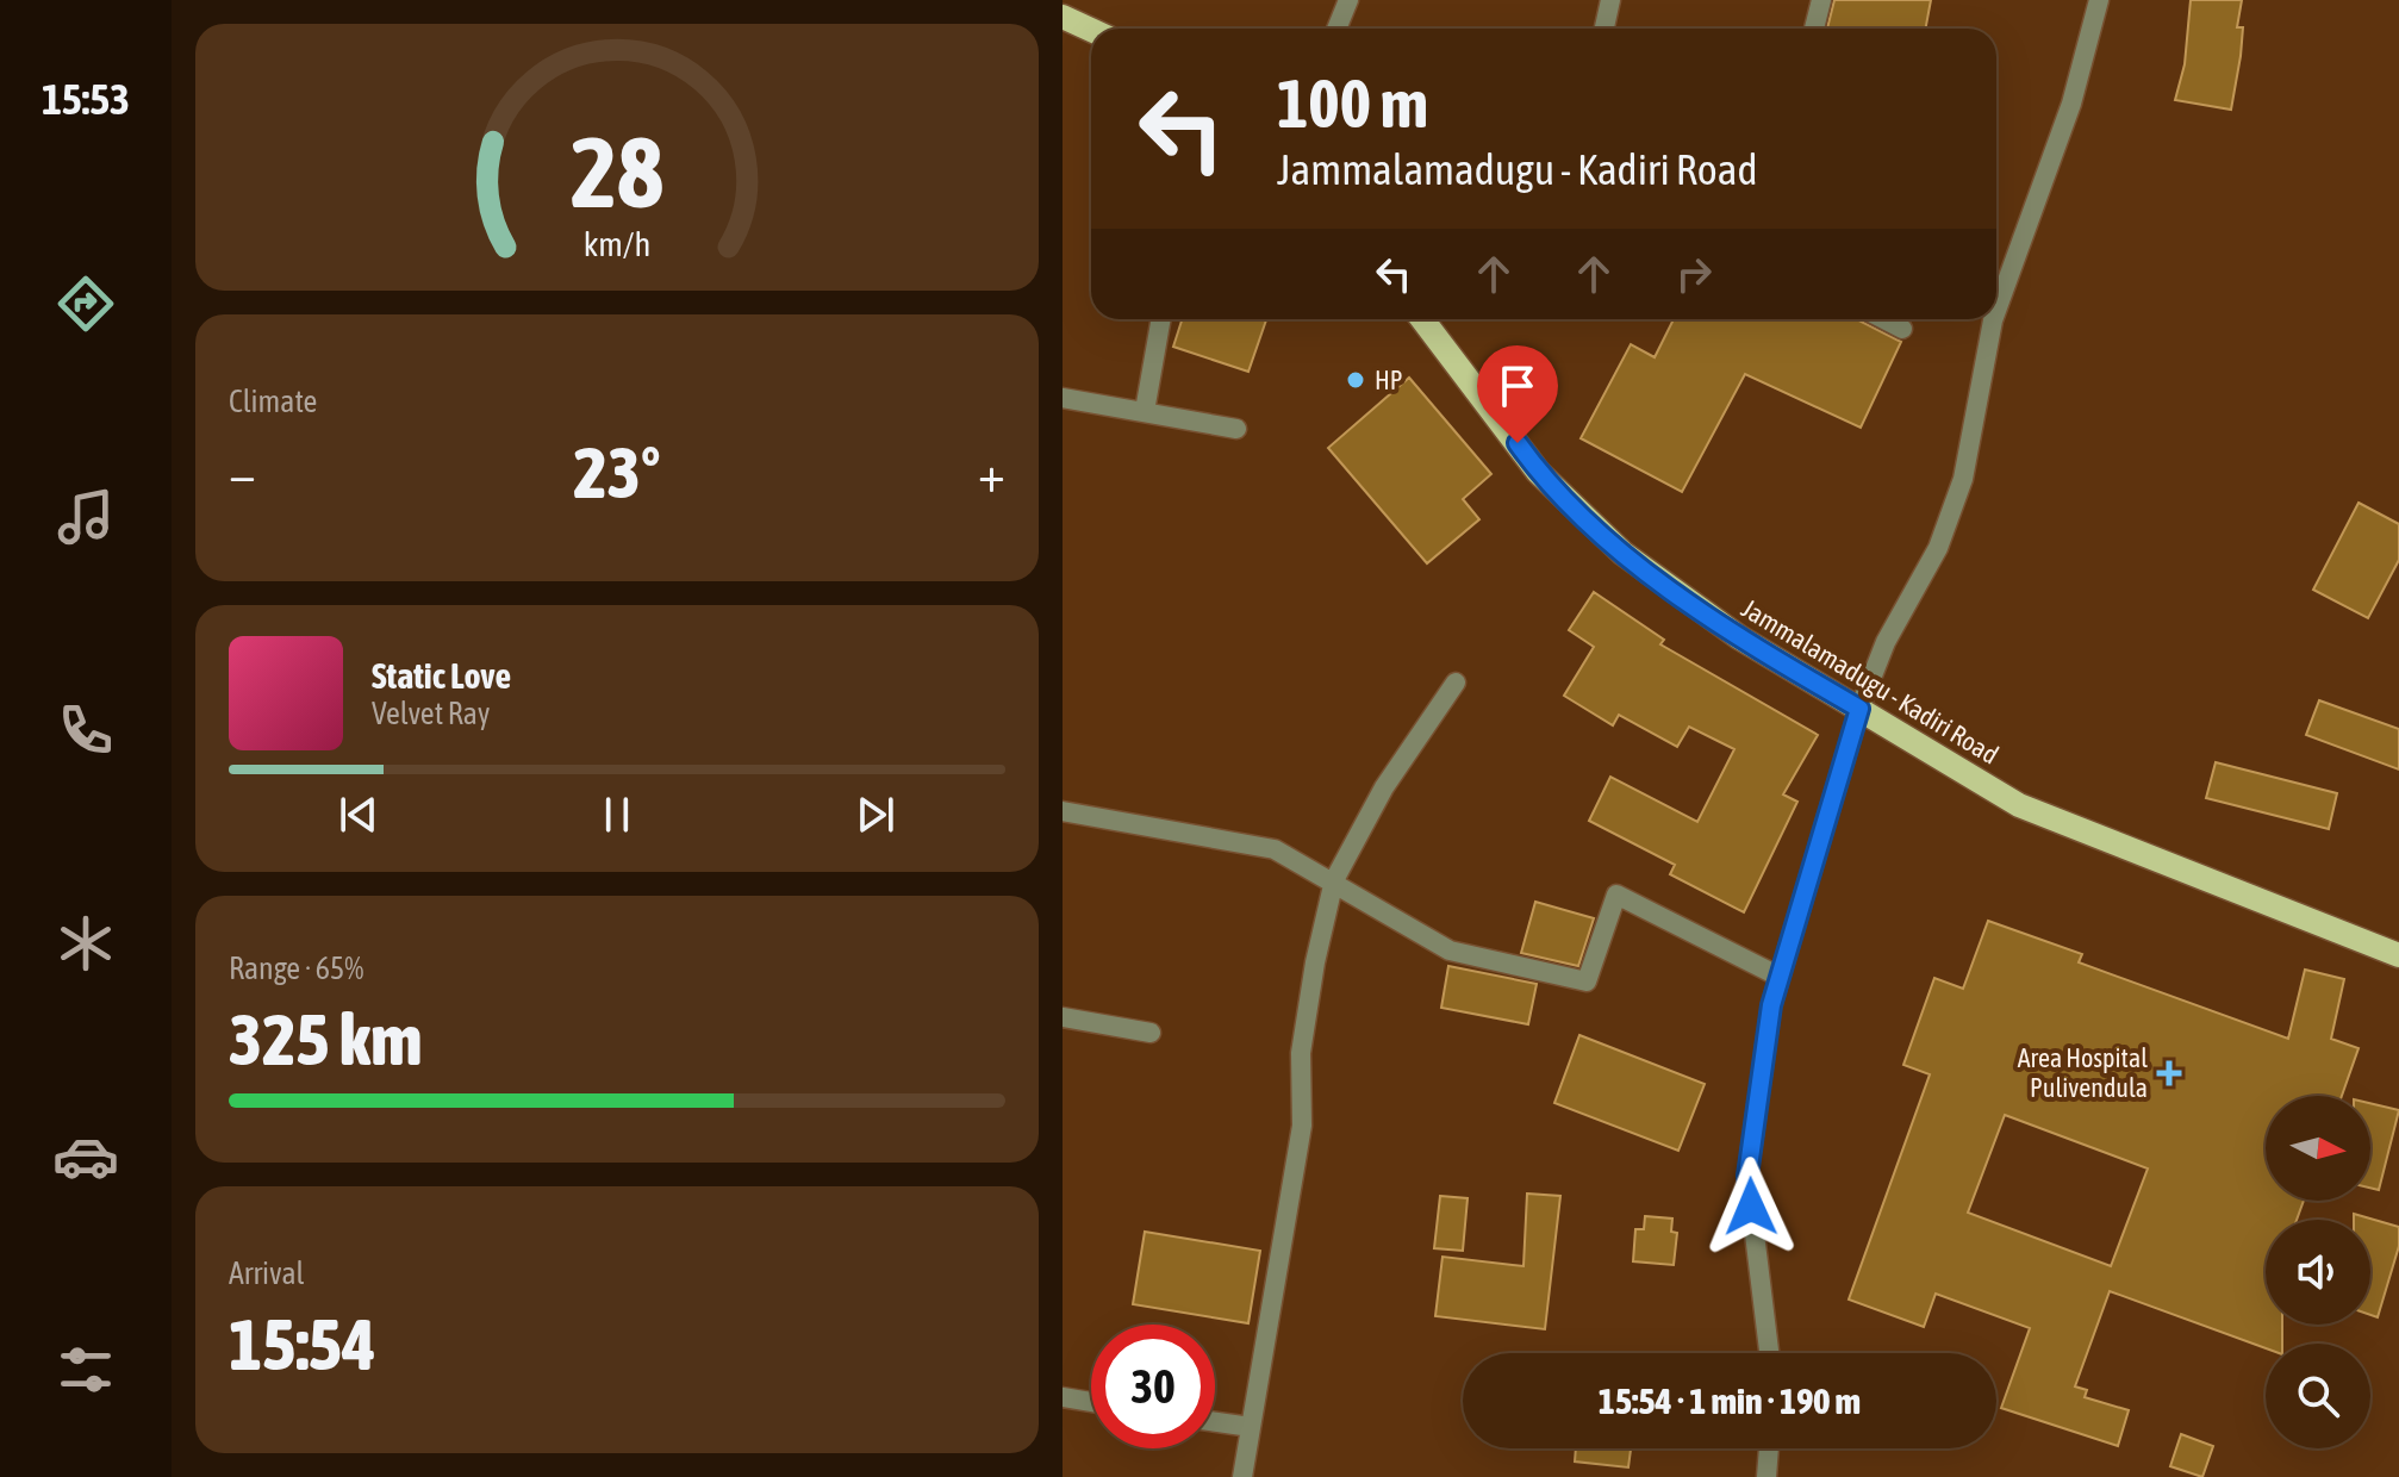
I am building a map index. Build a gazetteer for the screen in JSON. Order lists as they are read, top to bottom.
{
  "streets": {
    "main road": ["Jammalamadugu - Kadiri Road"]
  },
  "places": {
    "other": ["HP"],
    "health": ["Area Hospital Pulivendula"]
  },
  "north": "right",
  "page": {
    "tabs": "15:53",
    "turn": ["100 m", "Jammalamadugu - Kadiri Road"],
    "tile": [
      "Climate",
      ["Range · 65%", "325 km"],
      ["Arrival", "15:54"]
    ],
    "heat": ["−", "23°", "+"],
    "song": ["Static Love", "Velvet Ray"],
    "limit": "30",
    "trip": "15:54 · 1 min · 190 m",
    "gauge": ["28", "km/h"]
  }
}
